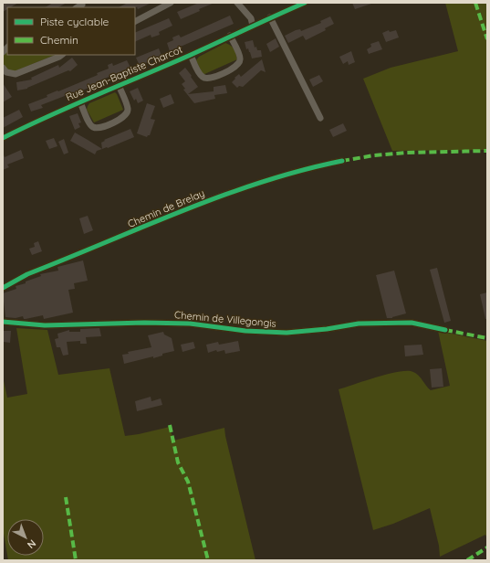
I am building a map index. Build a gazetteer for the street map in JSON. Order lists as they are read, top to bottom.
{
  "streets": {
    "street": ["Rue Jean-Baptiste Charcot", "Chemin de Brelay", "Chemin de Villegongis"]
  },
  "legend": ["Piste cyclable", "Chemin"],
  "north": "bottom right"
}
